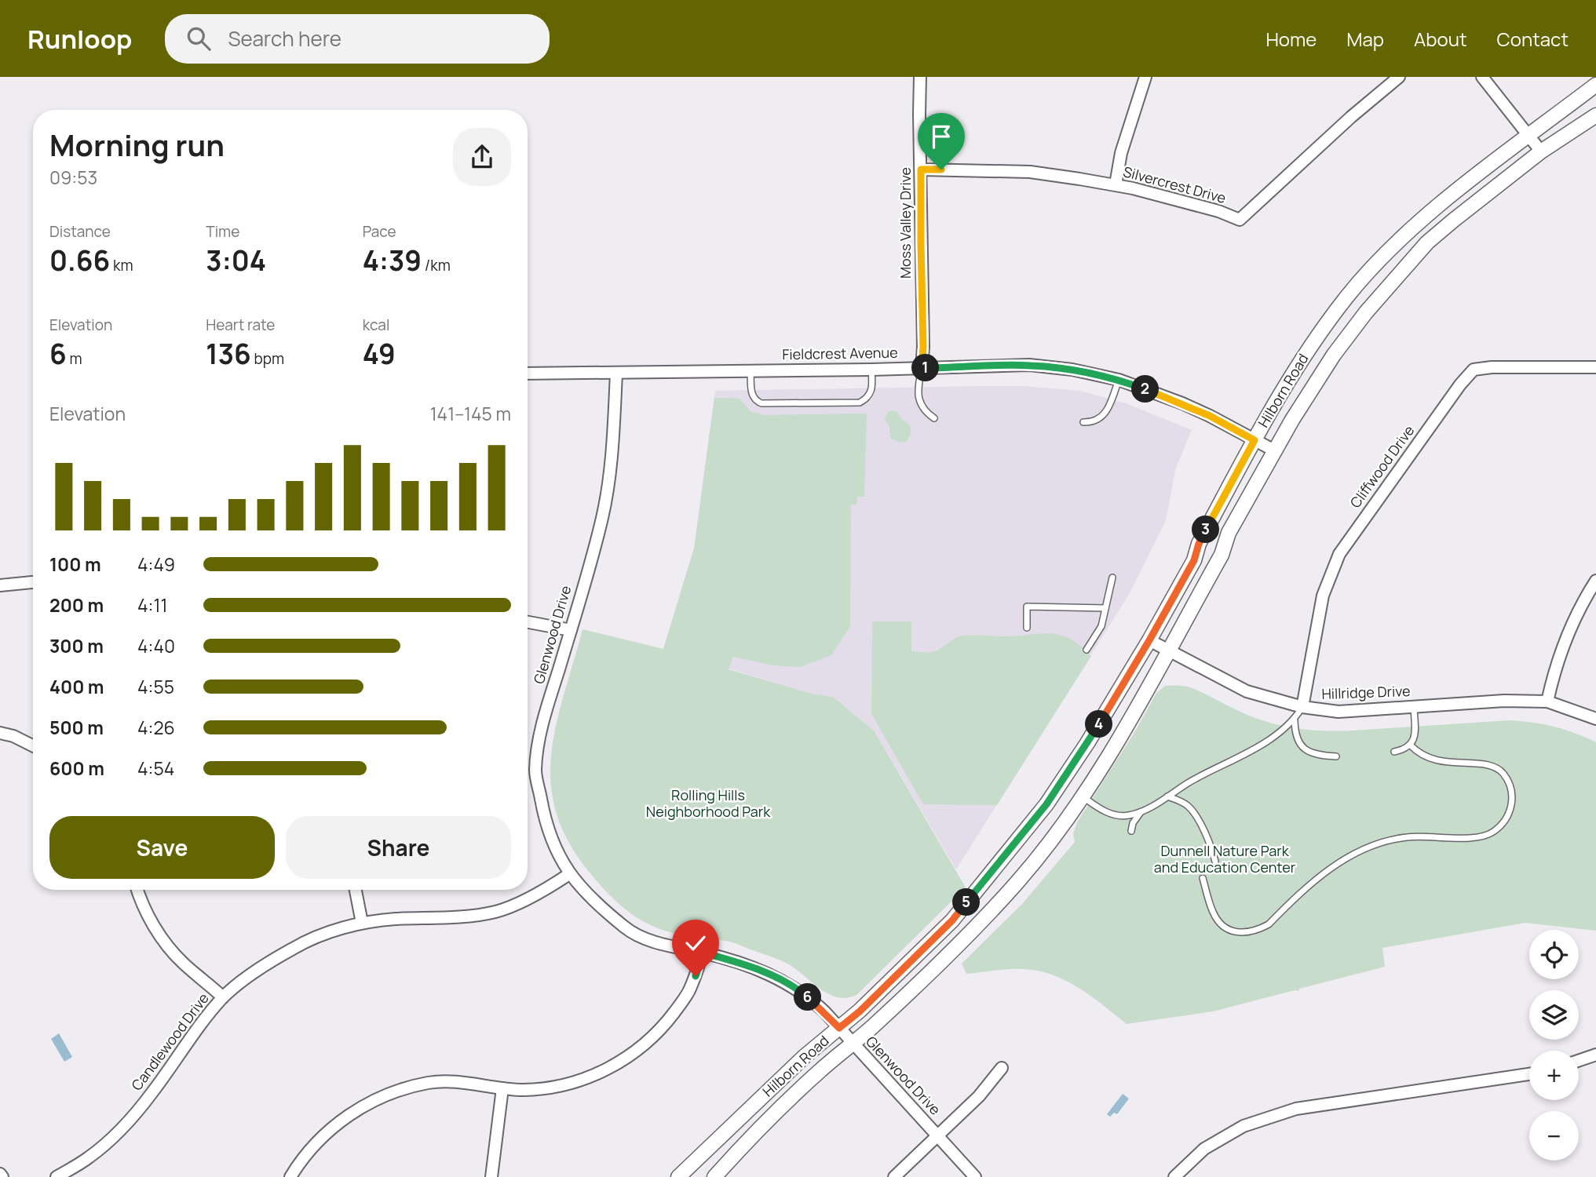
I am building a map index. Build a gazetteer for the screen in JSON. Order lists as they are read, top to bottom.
{
  "streets": {
    "street": [
      "Silvercrest Drive",
      "Moss Valley Drive",
      "Fieldcrest Avenue",
      "Hilborn Road",
      "Cliffwood Drive",
      "Glenwood Drive",
      "Hillridge Drive",
      "Candlewood Drive"
    ]
  },
  "crossings": [
    ["Silvercrest Drive", "Moss Valley Drive"],
    ["Moss Valley Drive", "Fieldcrest Avenue"],
    ["Fieldcrest Avenue", "Hilborn Road"],
    ["Fieldcrest Avenue", "Glenwood Drive"],
    ["Hilborn Road", "Glenwood Drive"],
    ["Hilborn Road", "Hillridge Drive"],
    ["Cliffwood Drive", "Hillridge Drive"],
    ["Glenwood Drive", "Candlewood Drive"]
  ],
  "parks": ["Rolling Hills Neighborhood Park", "Dunnell Nature Park and Education Center"],
  "page": {
    "header": "Runloop",
    "search": "Search here",
    "nav": [
      "Home",
      "Map",
      "About",
      "Contact"
    ],
    "heading": ["Morning run", "09:53"],
    "stats": [
      ["Distance", "0.66 km"],
      ["Time", "3:04"],
      ["Pace", "4:39 /km"],
      ["Elevation", "6 m"],
      ["Heart rate", "136 bpm"],
      ["kcal", "49"]
    ],
    "pins": [
      "1",
      "2",
      "3",
      "4",
      "5",
      "6"
    ],
    "chart": ["Elevation", "141–145 m"],
    "list": [
      {
        "name": "100 m",
        "note": "4:49"
      },
      {
        "name": "200 m",
        "note": "4:11"
      },
      {
        "name": "300 m",
        "note": "4:40"
      },
      {
        "name": "400 m",
        "note": "4:55"
      },
      {
        "name": "500 m",
        "note": "4:26"
      },
      {
        "name": "600 m",
        "note": "4:54"
      }
    ],
    "buttons": ["Save", "Share"],
    "map_buttons": ["+", "−"]
  }
}
